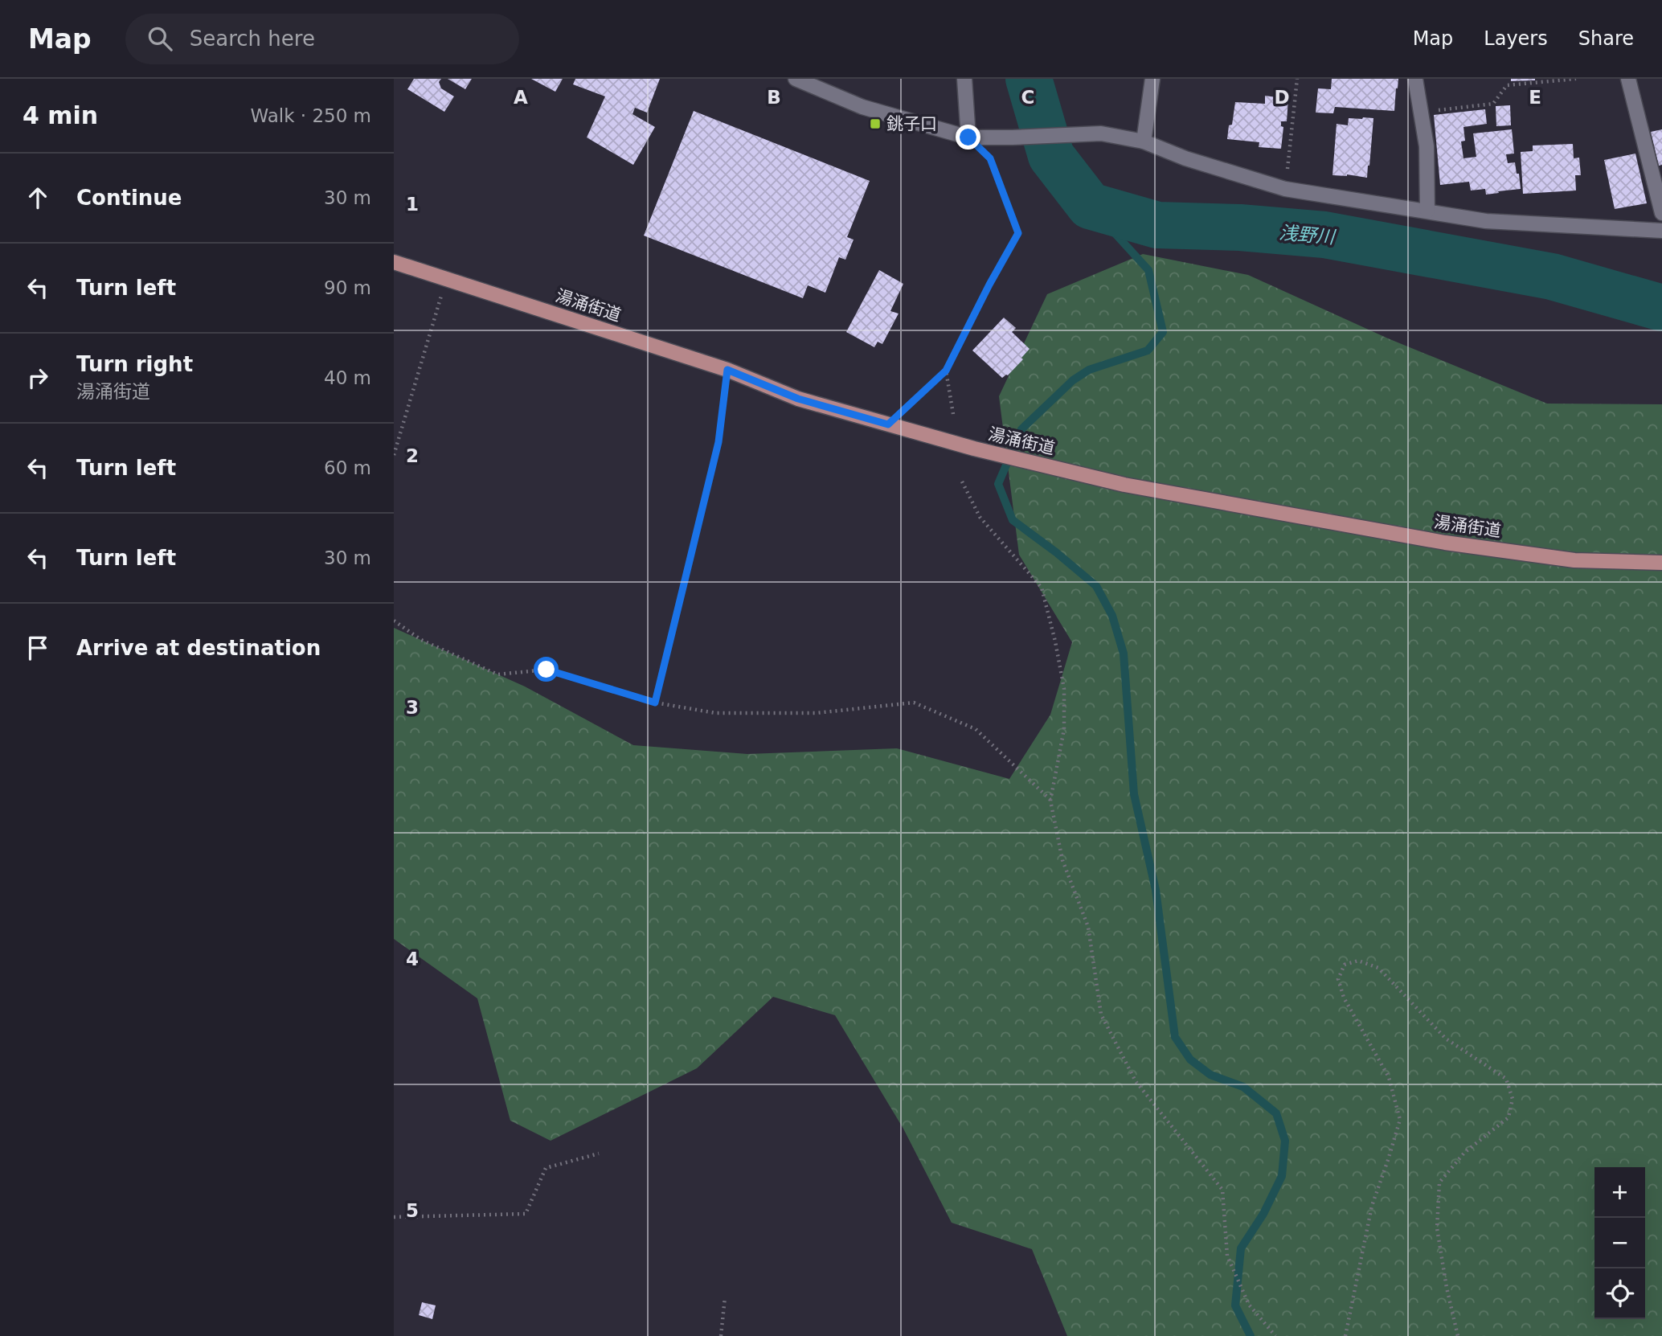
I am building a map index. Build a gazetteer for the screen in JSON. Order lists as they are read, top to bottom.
{
  "streets": {
    "main road": ["湯涌街道"]
  },
  "water": ["浅野川"],
  "places": {
    "transit": ["銚子口"]
  },
  "page": {
    "header": "Map",
    "search": "Search here",
    "nav": ["Map", "Layers", "Share"],
    "heading": ["4 min", "Walk · 250 m"],
    "list": [
      ["Continue", "30 m"],
      ["Turn left", "90 m"],
      ["Turn right", "湯涌街道", "40 m"],
      ["Turn left", "60 m"],
      ["Turn left", "30 m"],
      "Arrive at destination"
    ],
    "map_buttons": ["+", "−"]
  },
  "grid": {
    "columns": [
      "A",
      "B",
      "C",
      "D",
      "E"
    ],
    "rows": [
      "1",
      "2",
      "3",
      "4",
      "5"
    ]
  }
}
